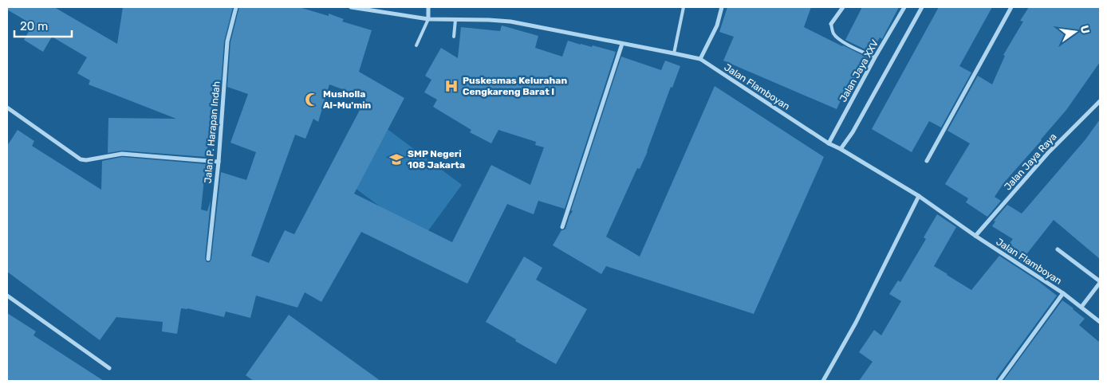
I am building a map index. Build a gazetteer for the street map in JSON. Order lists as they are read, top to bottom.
{
  "streets": {
    "street": [
      "Jalan Jaya XXV",
      "Jalan Flamboyan",
      "Jalan P. Harapan Indah",
      "Jalan Jaya Raya"
    ]
  },
  "crossings": [
    ["Jalan Jaya XXV", "Jalan Flamboyan"],
    ["Jalan Flamboyan", "Jalan Jaya Raya"]
  ],
  "places": {
    "hospital": ["Puskesmas Kelurahan Cengkareng Barat I"],
    "mosque": ["Musholla Al-Mu'min"],
    "school or university": ["SMP Negeri 108 Jakarta"]
  },
  "scale_bar": "20 m",
  "north": "right"
}
